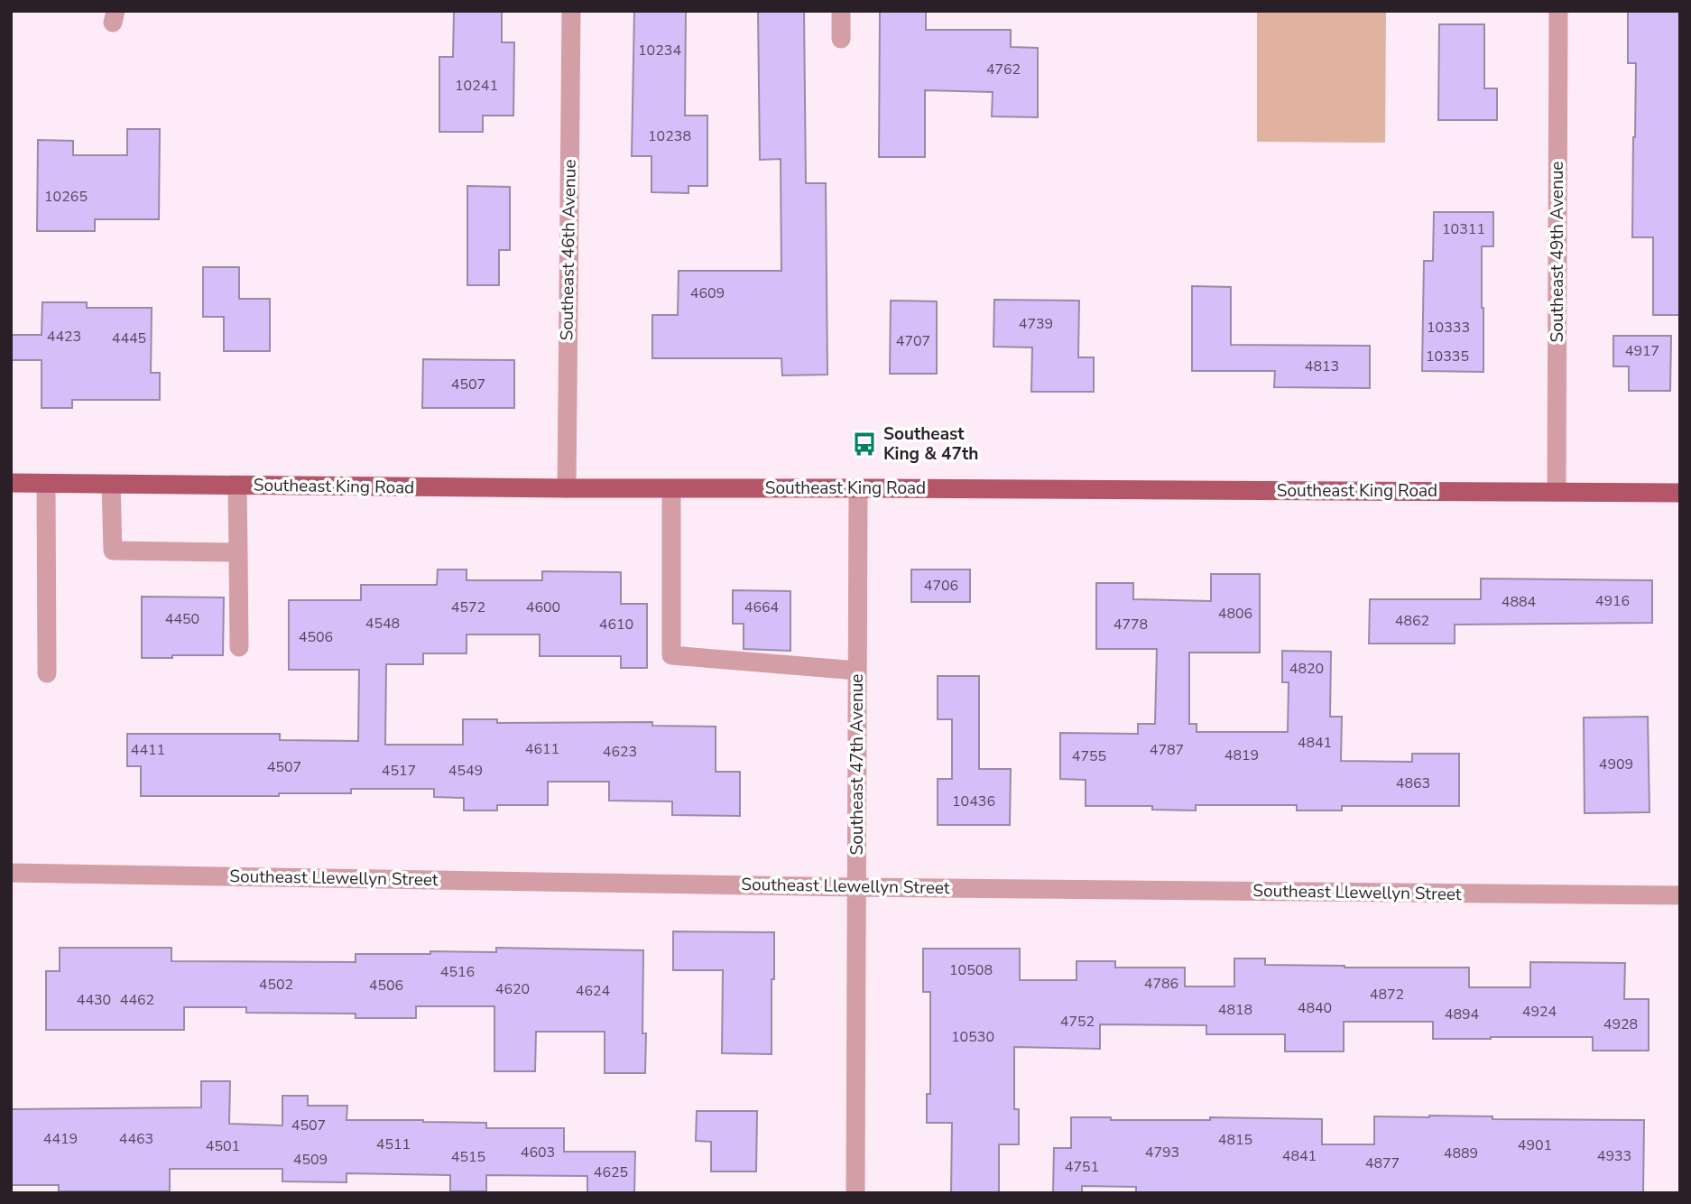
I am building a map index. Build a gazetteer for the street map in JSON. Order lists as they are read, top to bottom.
{
  "streets": {
    "main road": ["Southeast King Road"],
    "street": [
      "Southeast 46th Avenue",
      "Southeast 49th Avenue",
      "Southeast 47th Avenue",
      "Southeast Llewellyn Street"
    ]
  },
  "crossings": [
    ["Southeast 46th Avenue", "Southeast King Road"],
    ["Southeast 49th Avenue", "Southeast King Road"],
    ["Southeast King Road", "Southeast 47th Avenue"],
    ["Southeast 47th Avenue", "Southeast Llewellyn Street"]
  ],
  "places": {
    "bus stop": ["Southeast King & 47th"]
  },
  "house_numbers": [
    "10234",
    "4762",
    "10241",
    "10238",
    "10265",
    "10311",
    "4609",
    "4739",
    "10333",
    "4423",
    "4445",
    "4707",
    "4917",
    "10335",
    "4813",
    "4507",
    "4706",
    "4916",
    "4884",
    "4572",
    "4600",
    "4664",
    "4806",
    "4450",
    "4862",
    "4548",
    "4610",
    "4778",
    "4506",
    "4820",
    "4841",
    "4611",
    "4411",
    "4787",
    "4623",
    "4819",
    "4755",
    "4909",
    "4507",
    "4517",
    "4549",
    "4863",
    "10436",
    "10508",
    "4516",
    "4786",
    "4502",
    "4506",
    "4620",
    "4624",
    "4872",
    "4430",
    "4462",
    "4840",
    "4818",
    "4924",
    "4894",
    "4752",
    "4928",
    "10530",
    "4507",
    "4419",
    "4463",
    "4815",
    "4511",
    "4901",
    "4501",
    "4603",
    "4793",
    "4889",
    "4841",
    "4933",
    "4515",
    "4509",
    "4877",
    "4751",
    "4625"
  ]
}
